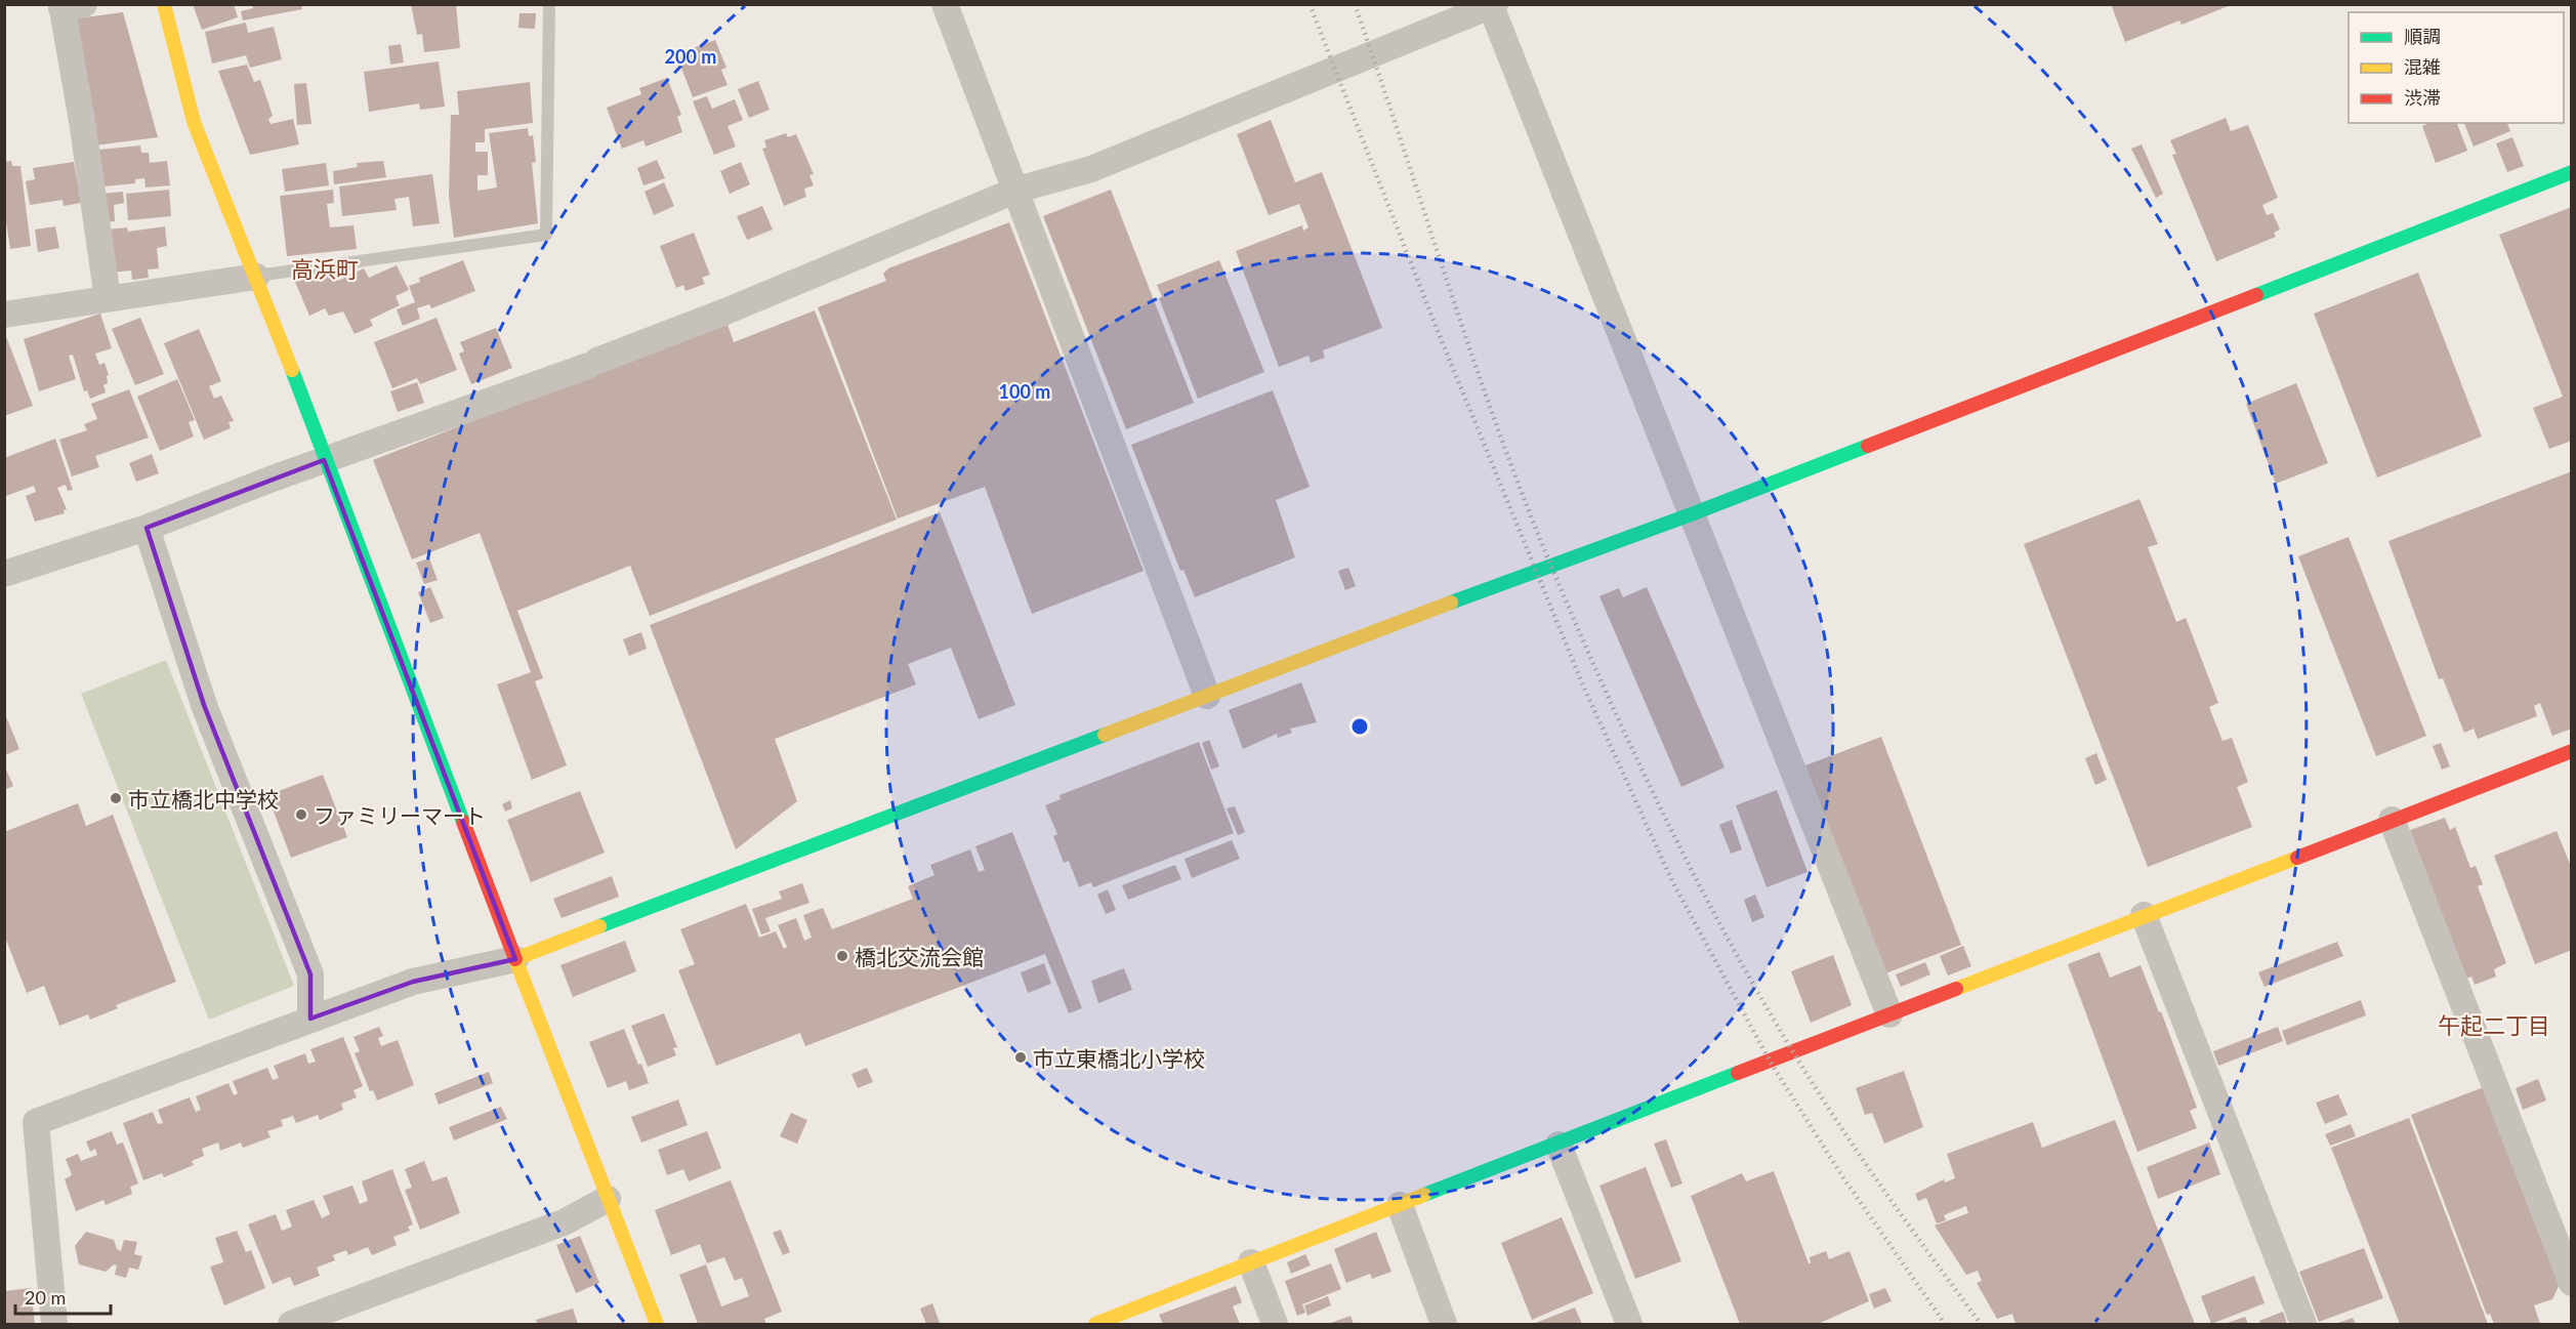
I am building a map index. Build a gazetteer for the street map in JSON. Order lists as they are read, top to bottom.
{
  "districts": ["高浜町", "午起二丁目"],
  "places": [
    "市立橋北中学校",
    "ファミリーマート",
    "橋北交流会館",
    "市立東橋北小学校"
  ],
  "legend": ["順調", "混雑", "渋滞"],
  "scale_bar": "20 m",
  "rings": ["200 m", "100 m"]
}
